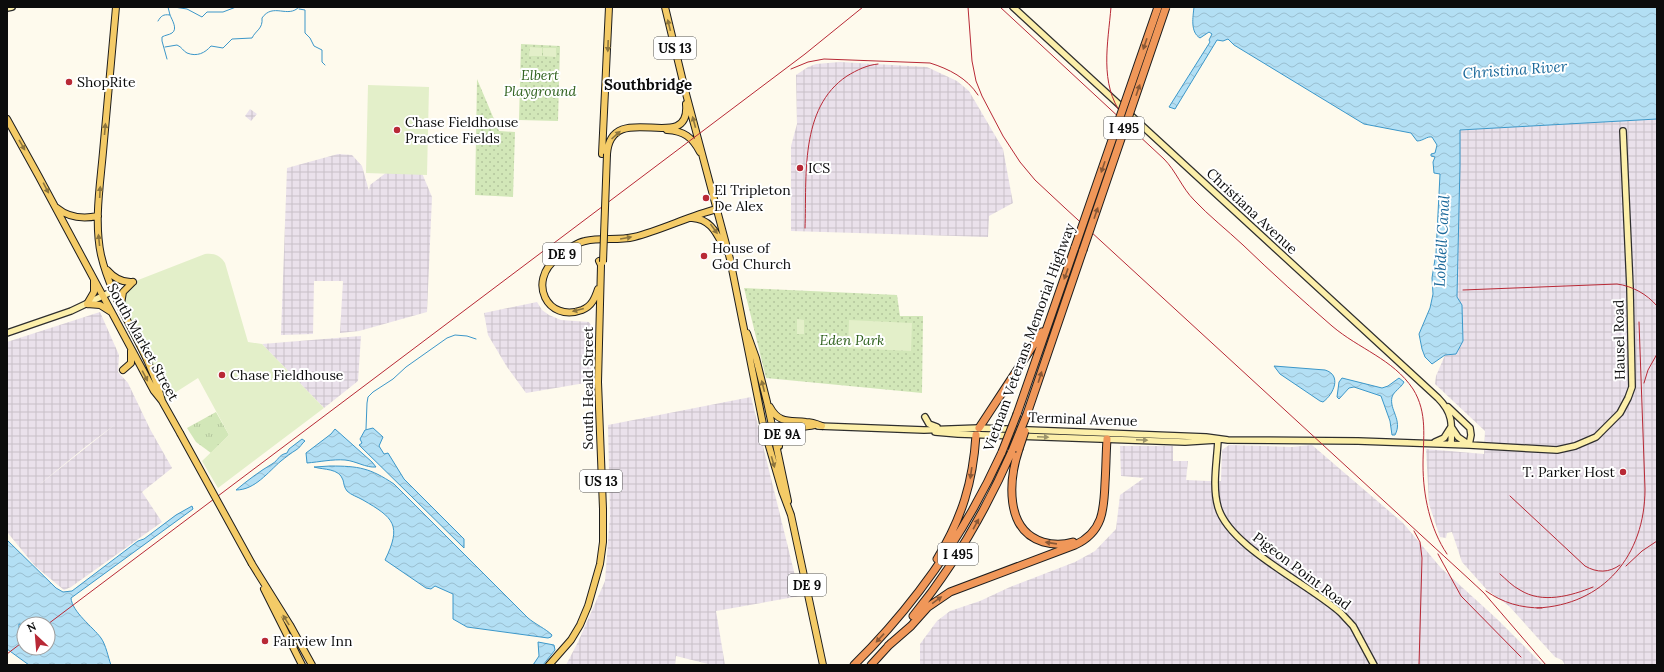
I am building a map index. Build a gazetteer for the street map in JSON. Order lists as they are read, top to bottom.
{
  "streets": {
    "highway": ["I 495", "Vietnam Veterans Memorial Highway"],
    "main road": [
      "US 13",
      "Christiana Avenue",
      "DE 9",
      "Hausel Road",
      "South Market Street",
      "South Heald Street",
      "Terminal Avenue",
      "DE 9A",
      "Pigeon Point Road"
    ]
  },
  "crossings": [
    ["US 13", "DE 9"],
    ["US 13", "South Heald Street"],
    ["Christiana Avenue", "Hausel Road"],
    ["Christiana Avenue", "Terminal Avenue"],
    ["DE 9", "South Heald Street"],
    ["DE 9", "Terminal Avenue"],
    ["DE 9", "DE 9A"],
    ["Hausel Road", "Terminal Avenue"],
    ["Terminal Avenue", "DE 9A"],
    ["Terminal Avenue", "Pigeon Point Road"]
  ],
  "districts": ["Southbridge"],
  "water": ["Christina River", "Lobdell Canal"],
  "parks": ["Elbert Playground", "Eden Park"],
  "places": [
    "ShopRite",
    "Chase Fieldhouse Practice Fields",
    "ICS",
    "El Tripleton De Alex",
    "House of God Church",
    "Chase Fieldhouse",
    "T. Parker Host",
    "Fairview Inn"
  ],
  "north": "top left"
}
